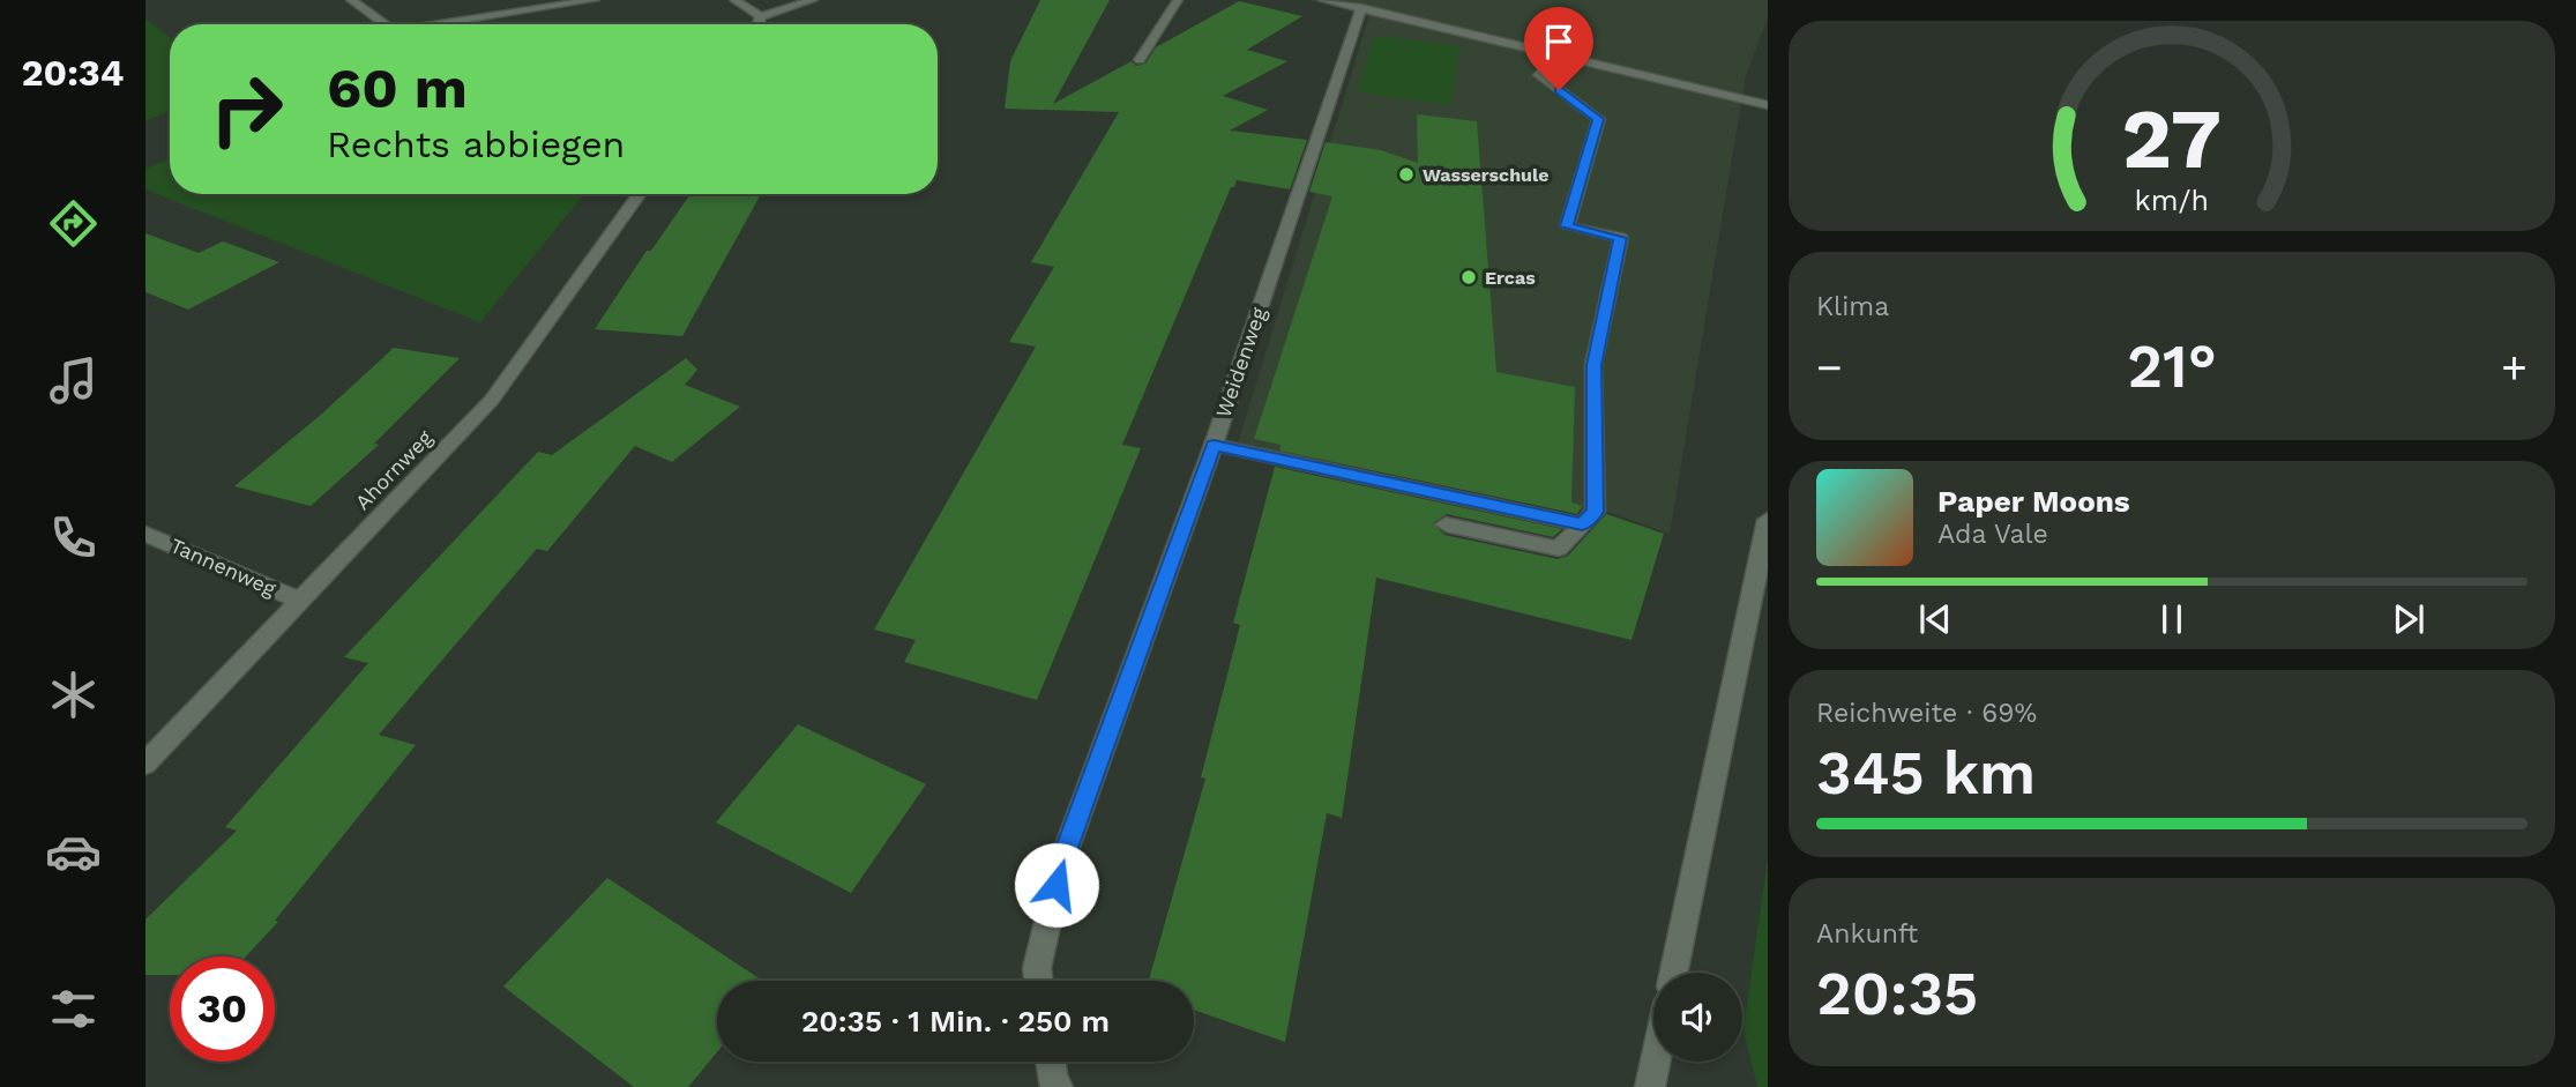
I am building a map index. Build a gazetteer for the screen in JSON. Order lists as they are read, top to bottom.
{
  "streets": {
    "street": ["Weidenweg", "Ahornweg", "Tannenweg"]
  },
  "crossings": [
    ["Ahornweg", "Tannenweg"]
  ],
  "places": ["Wasserschule", "Ercas"],
  "page": {
    "tabs": "20:34",
    "turn": ["60 m", "Rechts abbiegen"],
    "tile": [
      "Klima",
      ["Reichweite · 69%", "345 km"],
      ["Ankunft", "20:35"]
    ],
    "heat": ["−", "21°", "+"],
    "song": ["Paper Moons", "Ada Vale"],
    "limit": "30",
    "trip": "20:35 · 1 Min. · 250 m",
    "gauge": ["27", "km/h"]
  }
}
